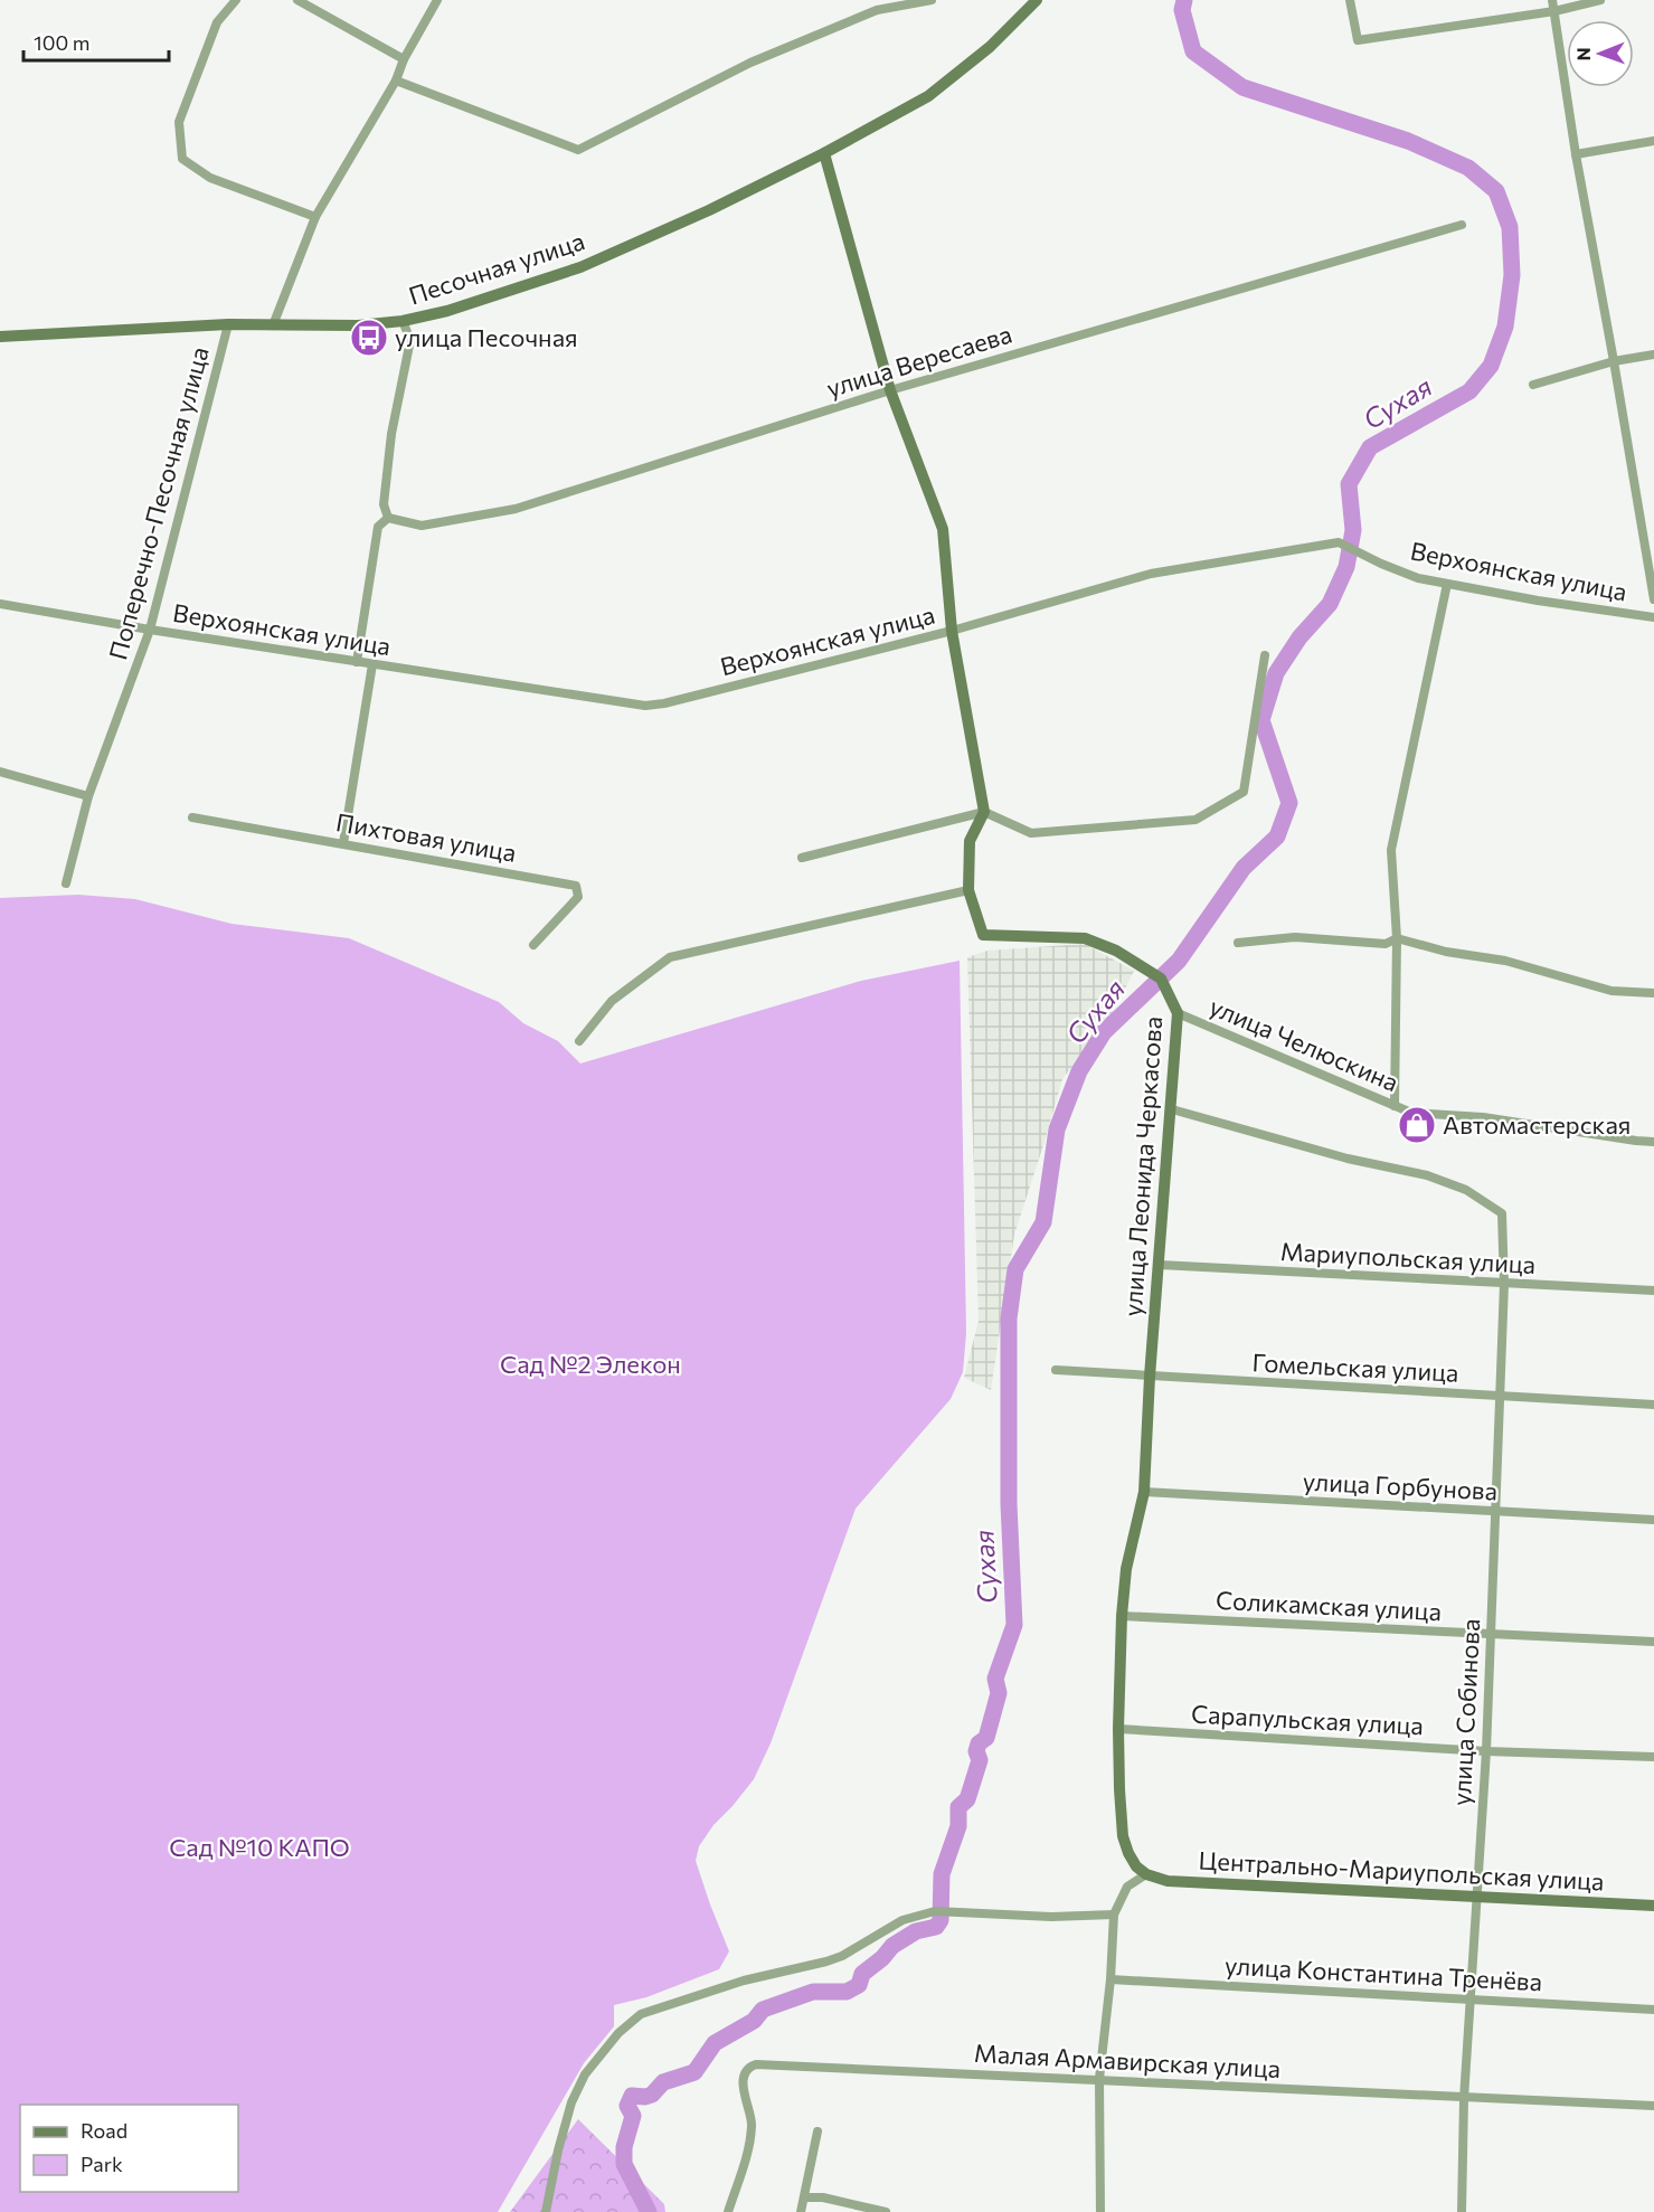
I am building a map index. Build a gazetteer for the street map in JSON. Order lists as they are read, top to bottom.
{
  "streets": {
    "street": [
      "Песочная улица",
      "улица Вересаева",
      "Поперечно-Песочная улица",
      "Верхоянская улица",
      "Пихтовая улица",
      "улица Челюскина",
      "улица Леонида Черкасова",
      "Мариупольская улица",
      "Гомельская улица",
      "улица Горбунова",
      "Соликамская улица",
      "улица Собинова",
      "Сарапульская улица",
      "Центрально-Мариупольская улица",
      "улица Константина Тренёва",
      "Малая Армавирская улица"
    ]
  },
  "crossings": [
    ["Песочная улица", "Поперечно-Песочная улица"],
    ["Поперечно-Песочная улица", "Верхоянская улица"],
    ["улица Челюскина", "улица Леонида Черкасова"],
    ["улица Леонида Черкасова", "Мариупольская улица"],
    ["улица Леонида Черкасова", "Гомельская улица"],
    ["улица Леонида Черкасова", "улица Горбунова"],
    ["улица Леонида Черкасова", "Соликамская улица"],
    ["улица Леонида Черкасова", "улица Собинова"],
    ["улица Леонида Черкасова", "Сарапульская улица"],
    ["улица Леонида Черкасова", "Центрально-Мариупольская улица"],
    ["Мариупольская улица", "улица Собинова"],
    ["Гомельская улица", "улица Собинова"],
    ["улица Горбунова", "улица Собинова"],
    ["Соликамская улица", "улица Собинова"],
    ["улица Собинова", "Сарапульская улица"],
    ["улица Собинова", "Центрально-Мариупольская улица"],
    ["улица Собинова", "улица Константина Тренёва"],
    ["улица Собинова", "Малая Армавирская улица"]
  ],
  "water": ["Сухая"],
  "parks": ["Сад №2 Элекон", "Сад №10 КАПО"],
  "places": {
    "bus stop": ["улица Песочная"],
    "shop": ["Автомастерская"]
  },
  "legend": ["Road", "Park"],
  "scale_bar": "100 m",
  "north": "left"
}
